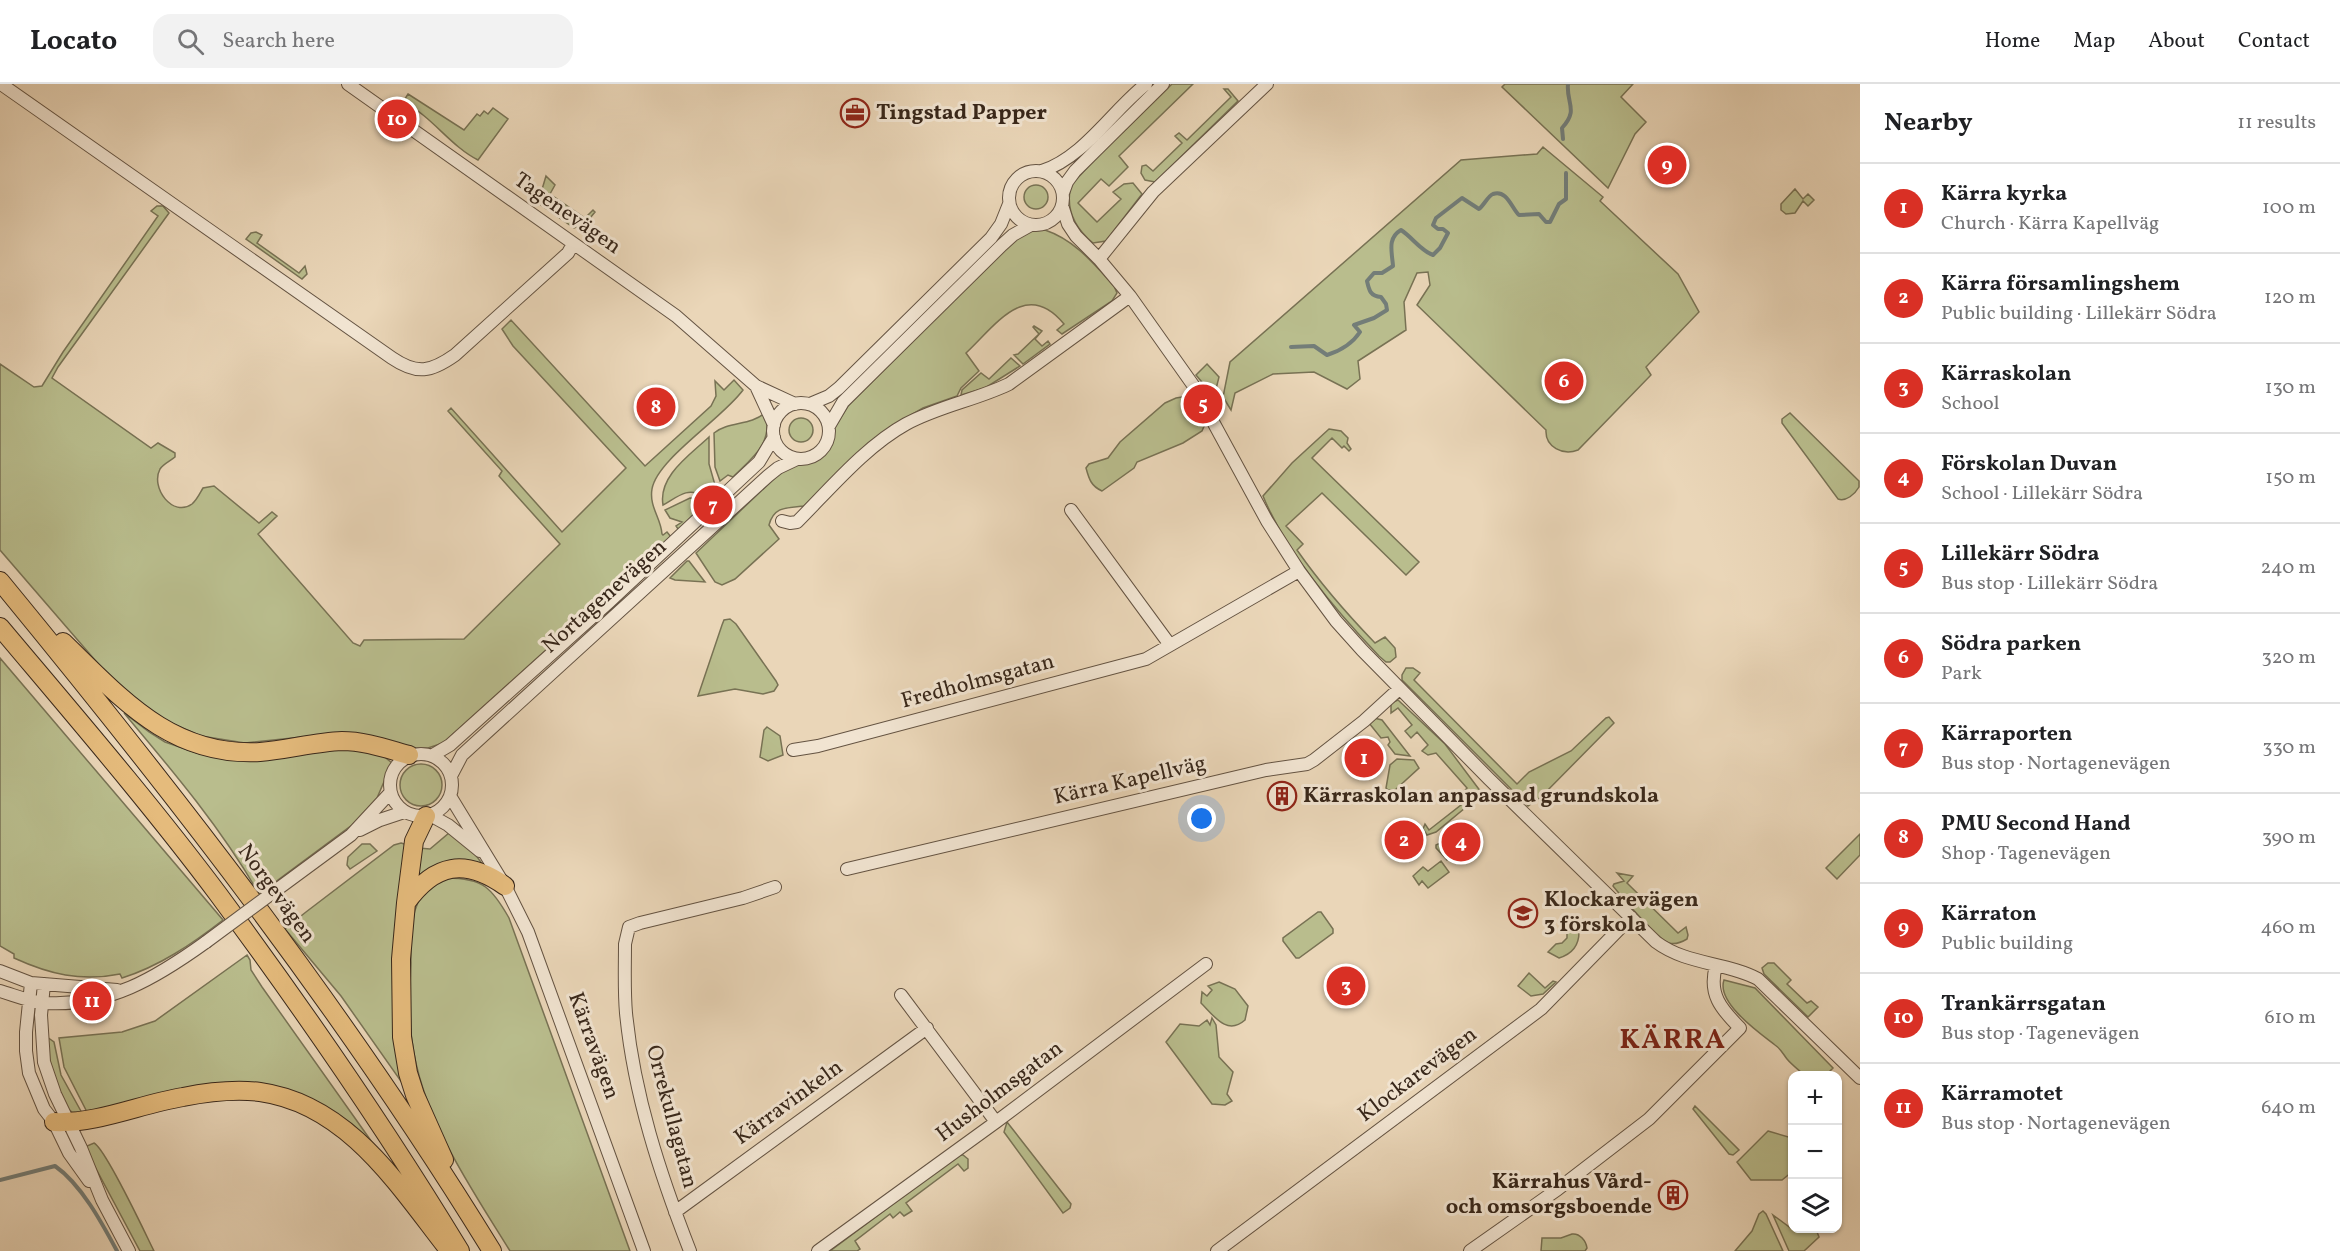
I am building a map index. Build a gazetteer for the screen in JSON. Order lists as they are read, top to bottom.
{
  "streets": {
    "highway": ["Norgevägen"],
    "street": [
      "Tagenevägen",
      "Nortagenevägen",
      "Fredholmsgatan",
      "Kärra Kapellväg",
      "Kärravägen",
      "Klockarevägen",
      "Husholmsgatan",
      "Kärravinkeln",
      "Orrekullagatan"
    ]
  },
  "crossings": [
    ["Tagenevägen", "Nortagenevägen"],
    ["Nortagenevägen", "Kärravägen"],
    ["Kärravinkeln", "Orrekullagatan"]
  ],
  "districts": ["KÄRRA"],
  "places": {
    "office": ["Tingstad Papper"],
    "building": ["Kärraskolan anpassad grundskola", "Kärrahus Vård- och omsorgsboende"],
    "school or university": ["Klockarevägen 3 förskola"]
  },
  "page": {
    "header": "Locato",
    "search": "Search here",
    "nav": [
      "Home",
      "Map",
      "About",
      "Contact"
    ],
    "heading": ["Nearby", "11 results"],
    "pins": [
      "10",
      "9",
      "6",
      "5",
      "8",
      "7",
      "1",
      "2",
      "4",
      "3",
      "11"
    ],
    "list": [
      {
        "mark": "1",
        "name": "Kärra kyrka",
        "note": "Church · Kärra Kapellväg",
        "value": "100 m"
      },
      {
        "mark": "2",
        "name": "Kärra församlingshem",
        "note": "Public building · Lillekärr Södra",
        "value": "120 m"
      },
      {
        "mark": "3",
        "name": "Kärraskolan",
        "note": "School",
        "value": "130 m"
      },
      {
        "mark": "4",
        "name": "Förskolan Duvan",
        "note": "School · Lillekärr Södra",
        "value": "150 m"
      },
      {
        "mark": "5",
        "name": "Lillekärr Södra",
        "note": "Bus stop · Lillekärr Södra",
        "value": "240 m"
      },
      {
        "mark": "6",
        "name": "Södra parken",
        "note": "Park",
        "value": "320 m"
      },
      {
        "mark": "7",
        "name": "Kärraporten",
        "note": "Bus stop · Nortagenevägen",
        "value": "330 m"
      },
      {
        "mark": "8",
        "name": "PMU Second Hand",
        "note": "Shop · Tagenevägen",
        "value": "390 m"
      },
      {
        "mark": "9",
        "name": "Kärraton",
        "note": "Public building",
        "value": "460 m"
      },
      {
        "mark": "10",
        "name": "Trankärrsgatan",
        "note": "Bus stop · Tagenevägen",
        "value": "610 m"
      },
      {
        "mark": "11",
        "name": "Kärramotet",
        "note": "Bus stop · Nortagenevägen",
        "value": "640 m"
      }
    ],
    "map_buttons": ["+", "−"]
  }
}
